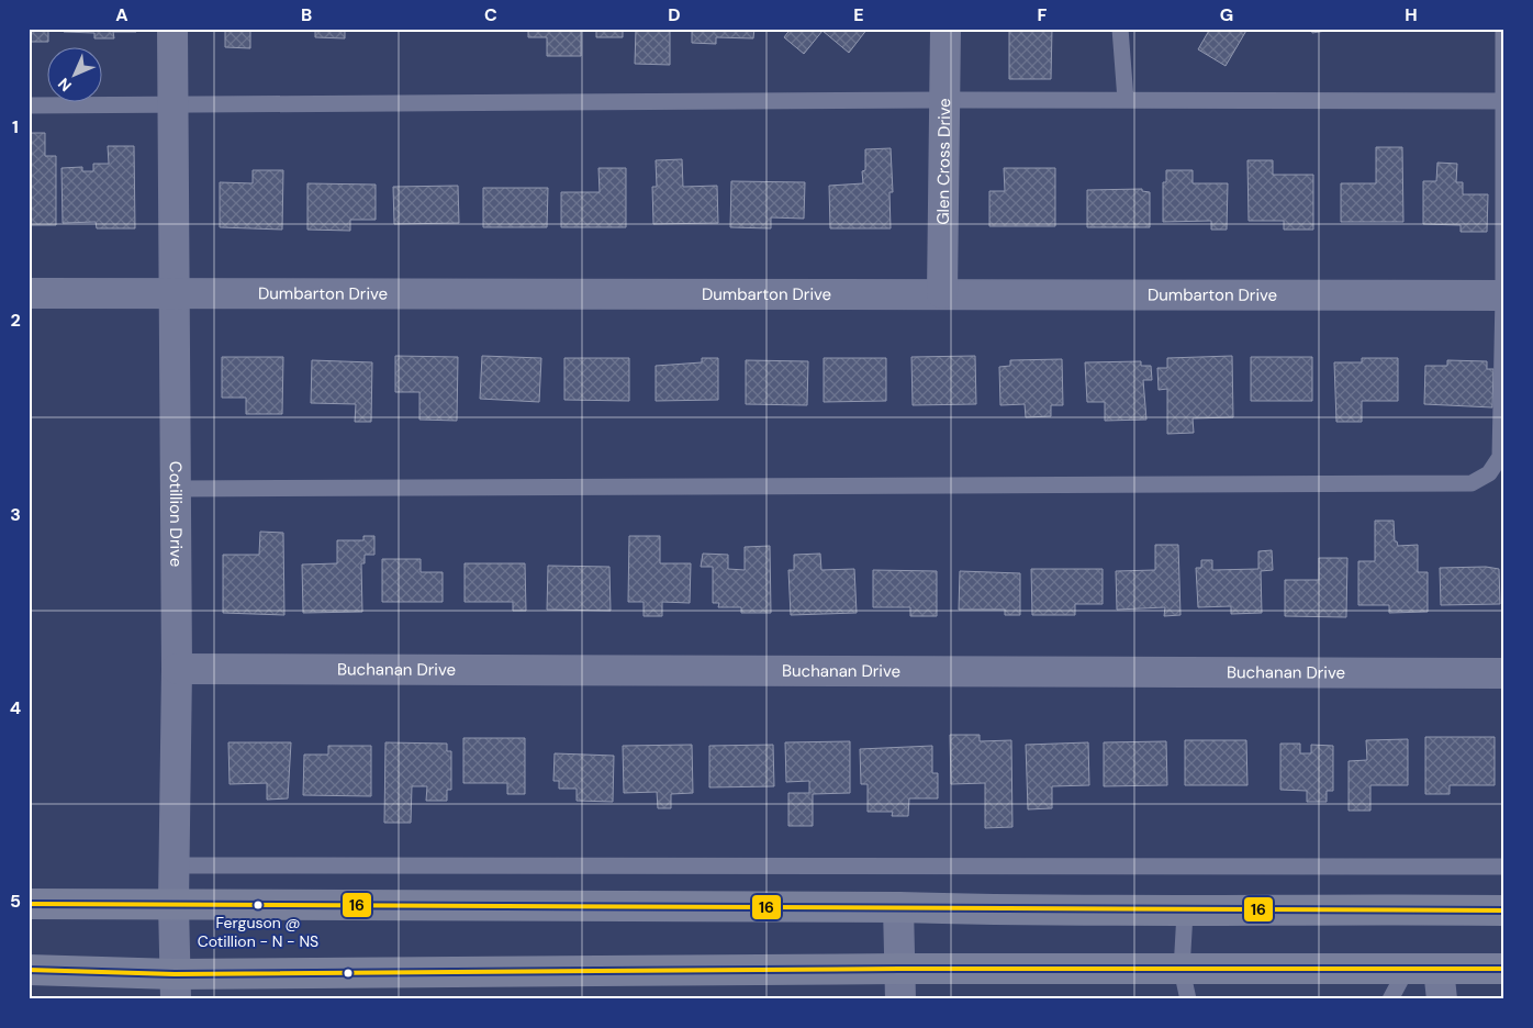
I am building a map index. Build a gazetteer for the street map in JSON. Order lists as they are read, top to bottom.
{
  "streets": {
    "street": [
      "Glen Cross Drive",
      "Dumbarton Drive",
      "Cotillion Drive",
      "Buchanan Drive"
    ]
  },
  "crossings": [
    ["Glen Cross Drive", "Dumbarton Drive"],
    ["Dumbarton Drive", "Cotillion Drive"],
    ["Cotillion Drive", "Buchanan Drive"]
  ],
  "places": ["Ferguson @ Cotillion - N - NS"],
  "lines": ["transit line 16"],
  "north": "bottom left",
  "grid": {
    "columns": [
      "A",
      "B",
      "C",
      "D",
      "E",
      "F",
      "G",
      "H"
    ],
    "rows": [
      "1",
      "2",
      "3",
      "4",
      "5"
    ]
  }
}
